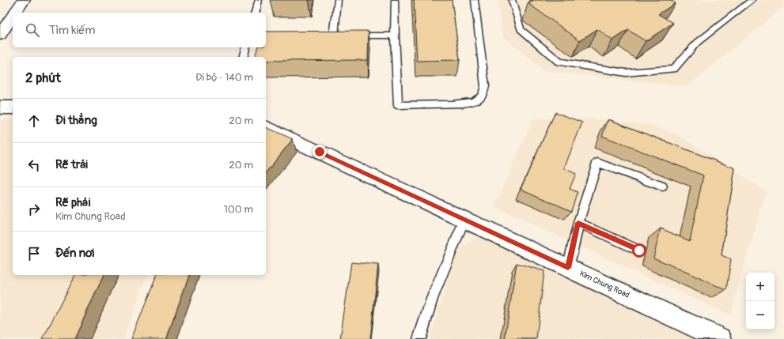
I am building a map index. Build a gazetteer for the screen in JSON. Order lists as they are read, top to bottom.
{
  "streets": {
    "street": ["Kim Chung Road"]
  },
  "page": {
    "search": "Tìm kiếm",
    "heading": ["2 phút", "Đi bộ · 140 m"],
    "list": [
      ["Đi thẳng", "20 m"],
      ["Rẽ trái", "20 m"],
      ["Rẽ phải", "Kim Chung Road", "100 m"],
      "Đến nơi"
    ],
    "map_buttons": ["+", "−"]
  }
}
